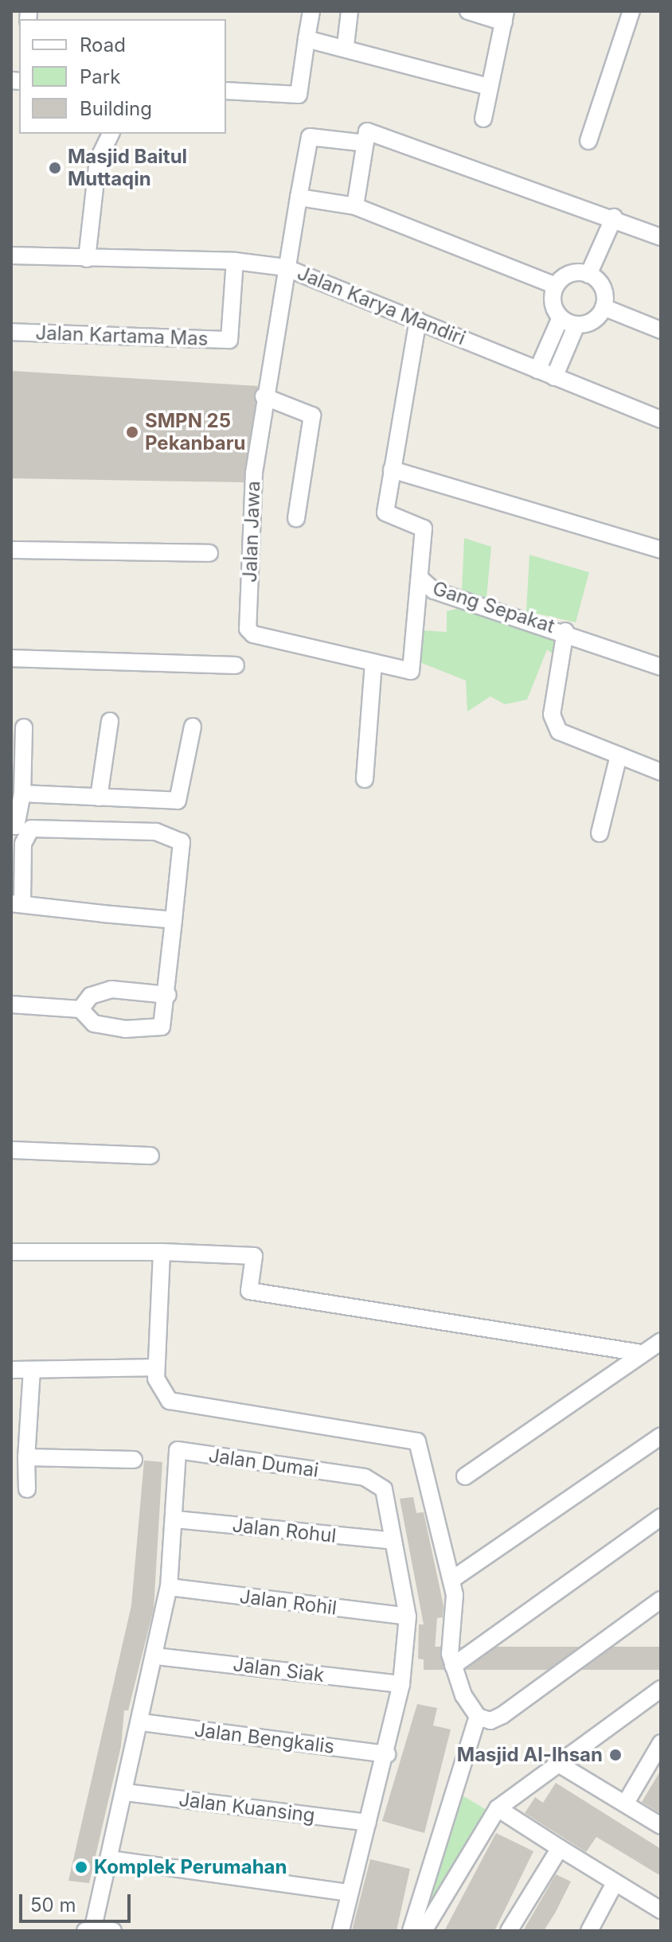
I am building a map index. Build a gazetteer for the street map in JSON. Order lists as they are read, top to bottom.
{
  "streets": {
    "street": [
      "Jalan Karya Mandiri",
      "Jalan Kartama Mas",
      "Jalan Jawa",
      "Gang Sepakat",
      "Jalan Dumai",
      "Jalan Rohul",
      "Jalan Rohil",
      "Jalan Siak",
      "Jalan Bengkalis",
      "Jalan Kuansing"
    ]
  },
  "crossings": [
    ["Jalan Karya Mandiri", "Jalan Kartama Mas"],
    ["Jalan Karya Mandiri", "Jalan Jawa"],
    ["Jalan Karya Mandiri", "Gang Sepakat"],
    ["Jalan Jawa", "Gang Sepakat"],
    ["Jalan Dumai", "Jalan Rohul"],
    ["Jalan Dumai", "Jalan Rohil"],
    ["Jalan Dumai", "Jalan Siak"],
    ["Jalan Dumai", "Jalan Bengkalis"],
    ["Jalan Dumai", "Jalan Kuansing"]
  ],
  "places": [
    "Masjid Baitul Muttaqin",
    "SMPN 25 Pekanbaru",
    "Masjid Al-Ihsan",
    "Komplek Perumahan"
  ],
  "legend": ["Road", "Park", "Building"],
  "scale_bar": "50 m"
}
